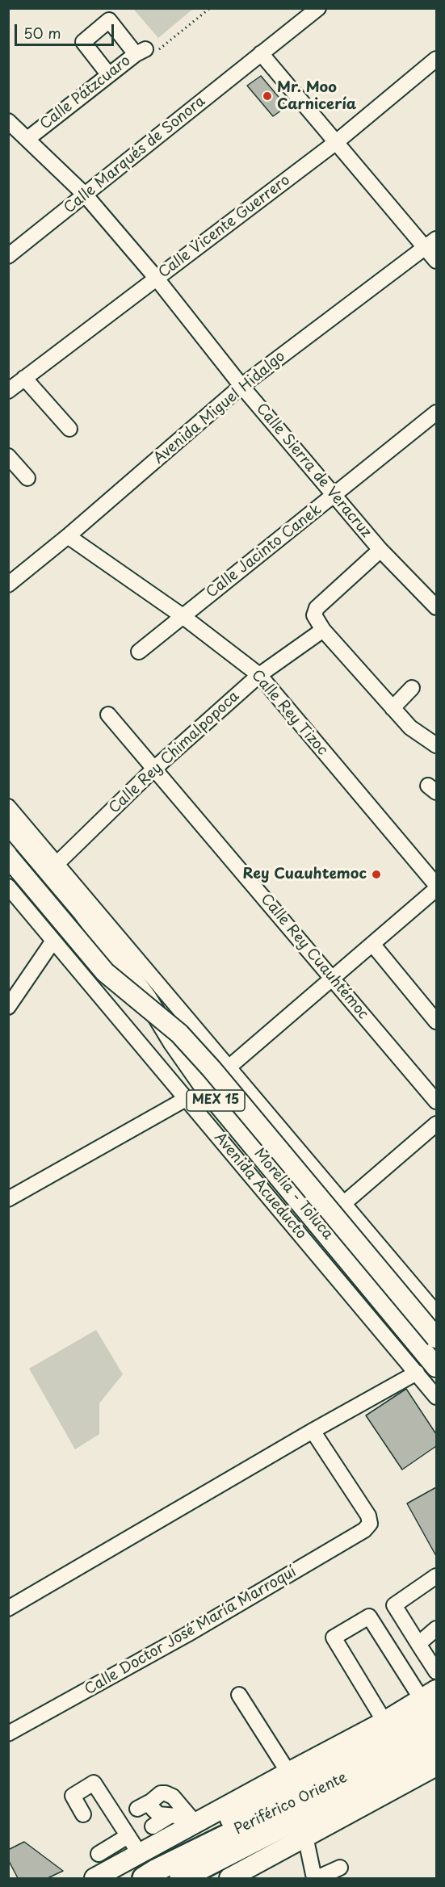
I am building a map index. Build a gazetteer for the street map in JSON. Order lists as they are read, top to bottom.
{
  "streets": {
    "highway": ["Periférico Oriente"],
    "main road": ["MEX 15", "Morelia - Toluca"],
    "street": [
      "Calle Pátzcuaro",
      "Calle Marqués de Sonora",
      "Calle Vicente Guerrero",
      "Avenida Miguel Hidalgo",
      "Calle Sierra de Veracruz",
      "Calle Jacinto Canek",
      "Calle Rey Tizoc",
      "Calle Rey Chimalpopoca",
      "Calle Rey Cuauhtémoc",
      "Avenida Acueducto",
      "Calle Doctor José María Marroquí"
    ]
  },
  "crossings": [
    ["Calle Pátzcuaro", "Calle Sierra de Veracruz"],
    ["Calle Marqués de Sonora", "Calle Sierra de Veracruz"],
    ["Calle Vicente Guerrero", "Calle Sierra de Veracruz"],
    ["Avenida Miguel Hidalgo", "Calle Sierra de Veracruz"],
    ["Avenida Miguel Hidalgo", "Calle Rey Tizoc"],
    ["Calle Sierra de Veracruz", "Calle Jacinto Canek"],
    ["Calle Jacinto Canek", "Calle Rey Tizoc"],
    ["Calle Rey Tizoc", "Calle Rey Chimalpopoca"],
    ["Calle Rey Chimalpopoca", "Calle Rey Cuauhtémoc"]
  ],
  "places": ["Mr. Moo Carnicería", "Rey Cuauhtemoc"],
  "scale_bar": "50 m"
}
